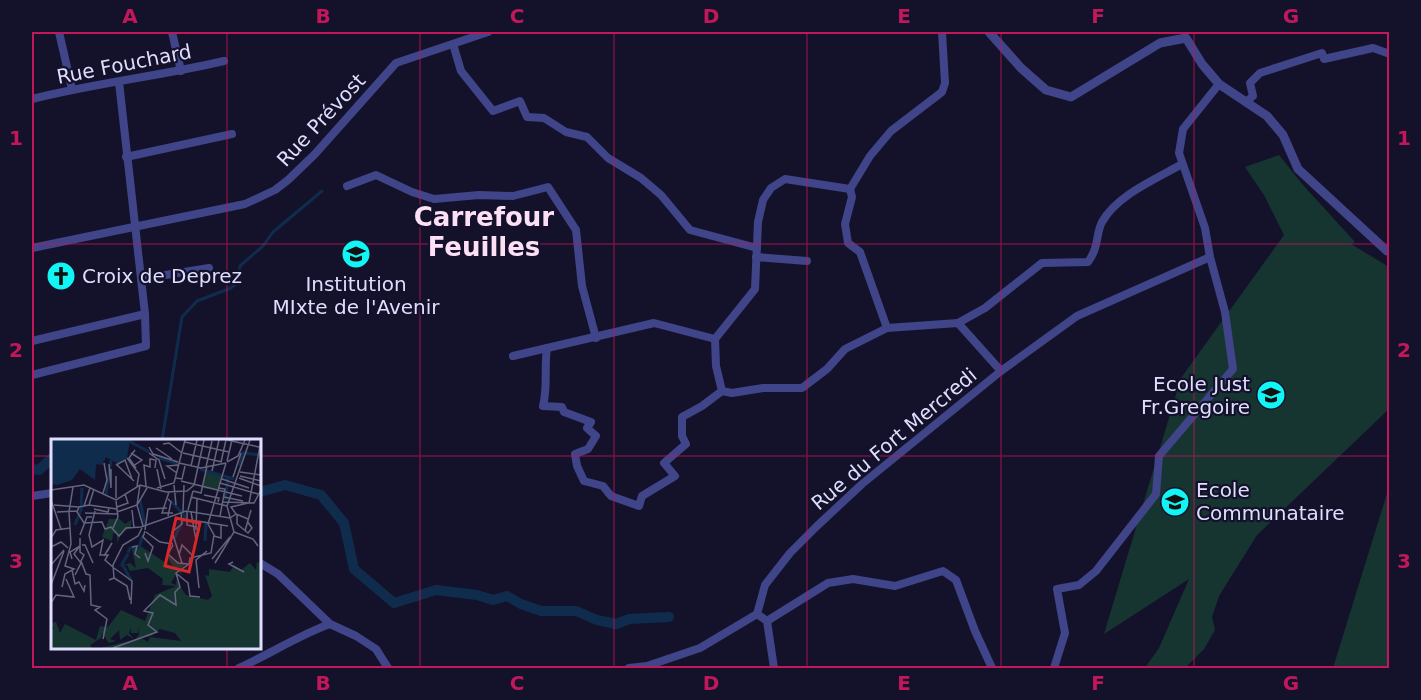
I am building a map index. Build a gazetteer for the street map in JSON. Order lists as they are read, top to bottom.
{
  "streets": {
    "street": ["Rue Fouchard", "Rue Prévost", "Rue du Fort Mercredi"]
  },
  "districts": ["Carrefour Feuilles"],
  "places": {
    "school or university": ["Institution MIxte de l'Avenir", "Ecole Just Fr.Gregoire", "Ecole Communataire"],
    "church": ["Croix de Deprez"]
  },
  "grid": {
    "columns": [
      "A",
      "B",
      "C",
      "D",
      "E",
      "F",
      "G"
    ],
    "rows": ["1", "2", "3"]
  }
}
